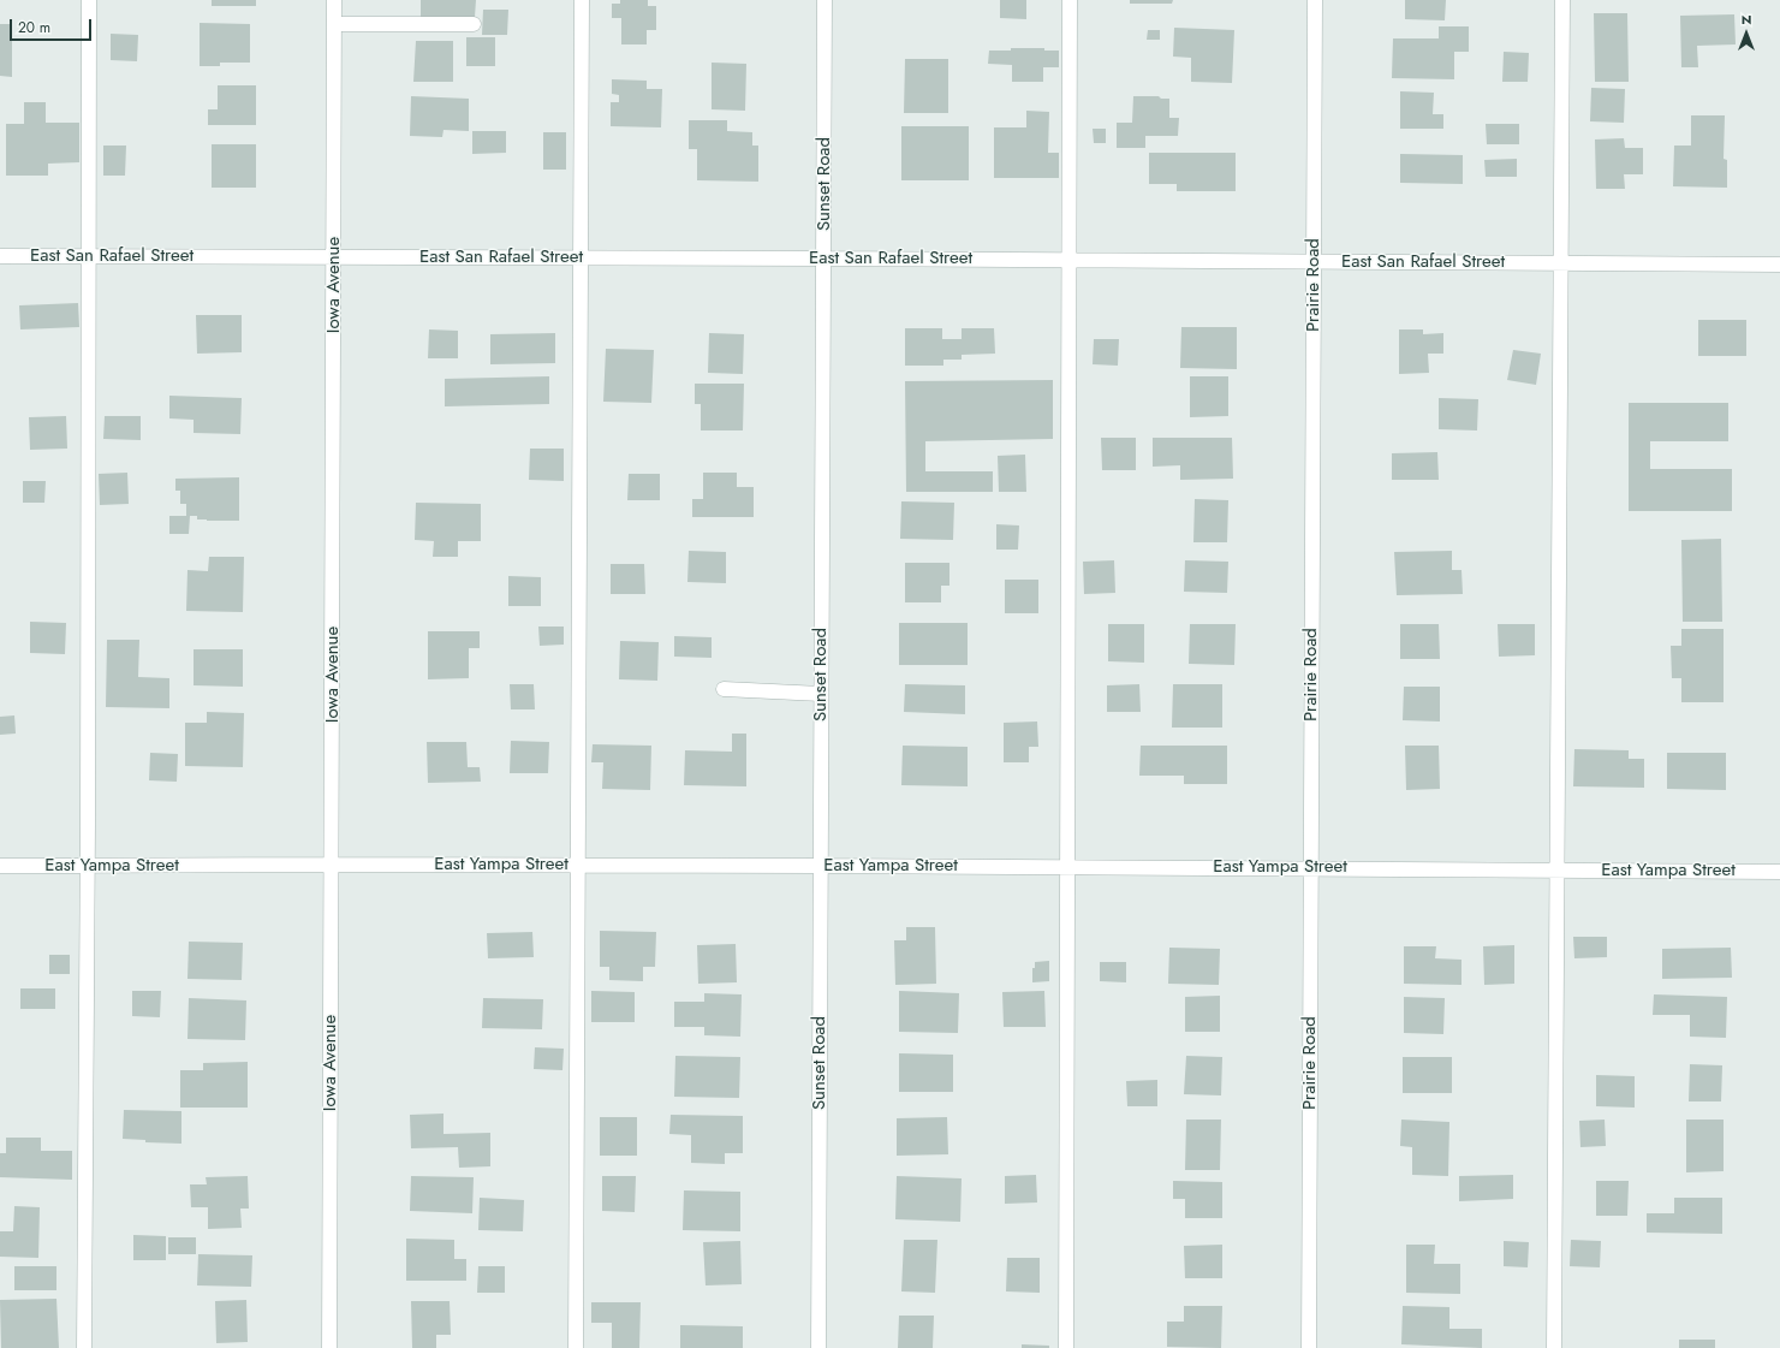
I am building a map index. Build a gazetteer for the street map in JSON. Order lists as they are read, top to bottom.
{
  "streets": {
    "street": [
      "Sunset Road",
      "East San Rafael Street",
      "Iowa Avenue",
      "Prairie Road",
      "East Yampa Street"
    ]
  },
  "crossings": [
    ["Sunset Road", "East San Rafael Street"],
    ["Sunset Road", "East Yampa Street"],
    ["East San Rafael Street", "Iowa Avenue"],
    ["East San Rafael Street", "Prairie Road"],
    ["Iowa Avenue", "East Yampa Street"],
    ["Prairie Road", "East Yampa Street"]
  ],
  "scale_bar": "20 m",
  "north": "top"
}
